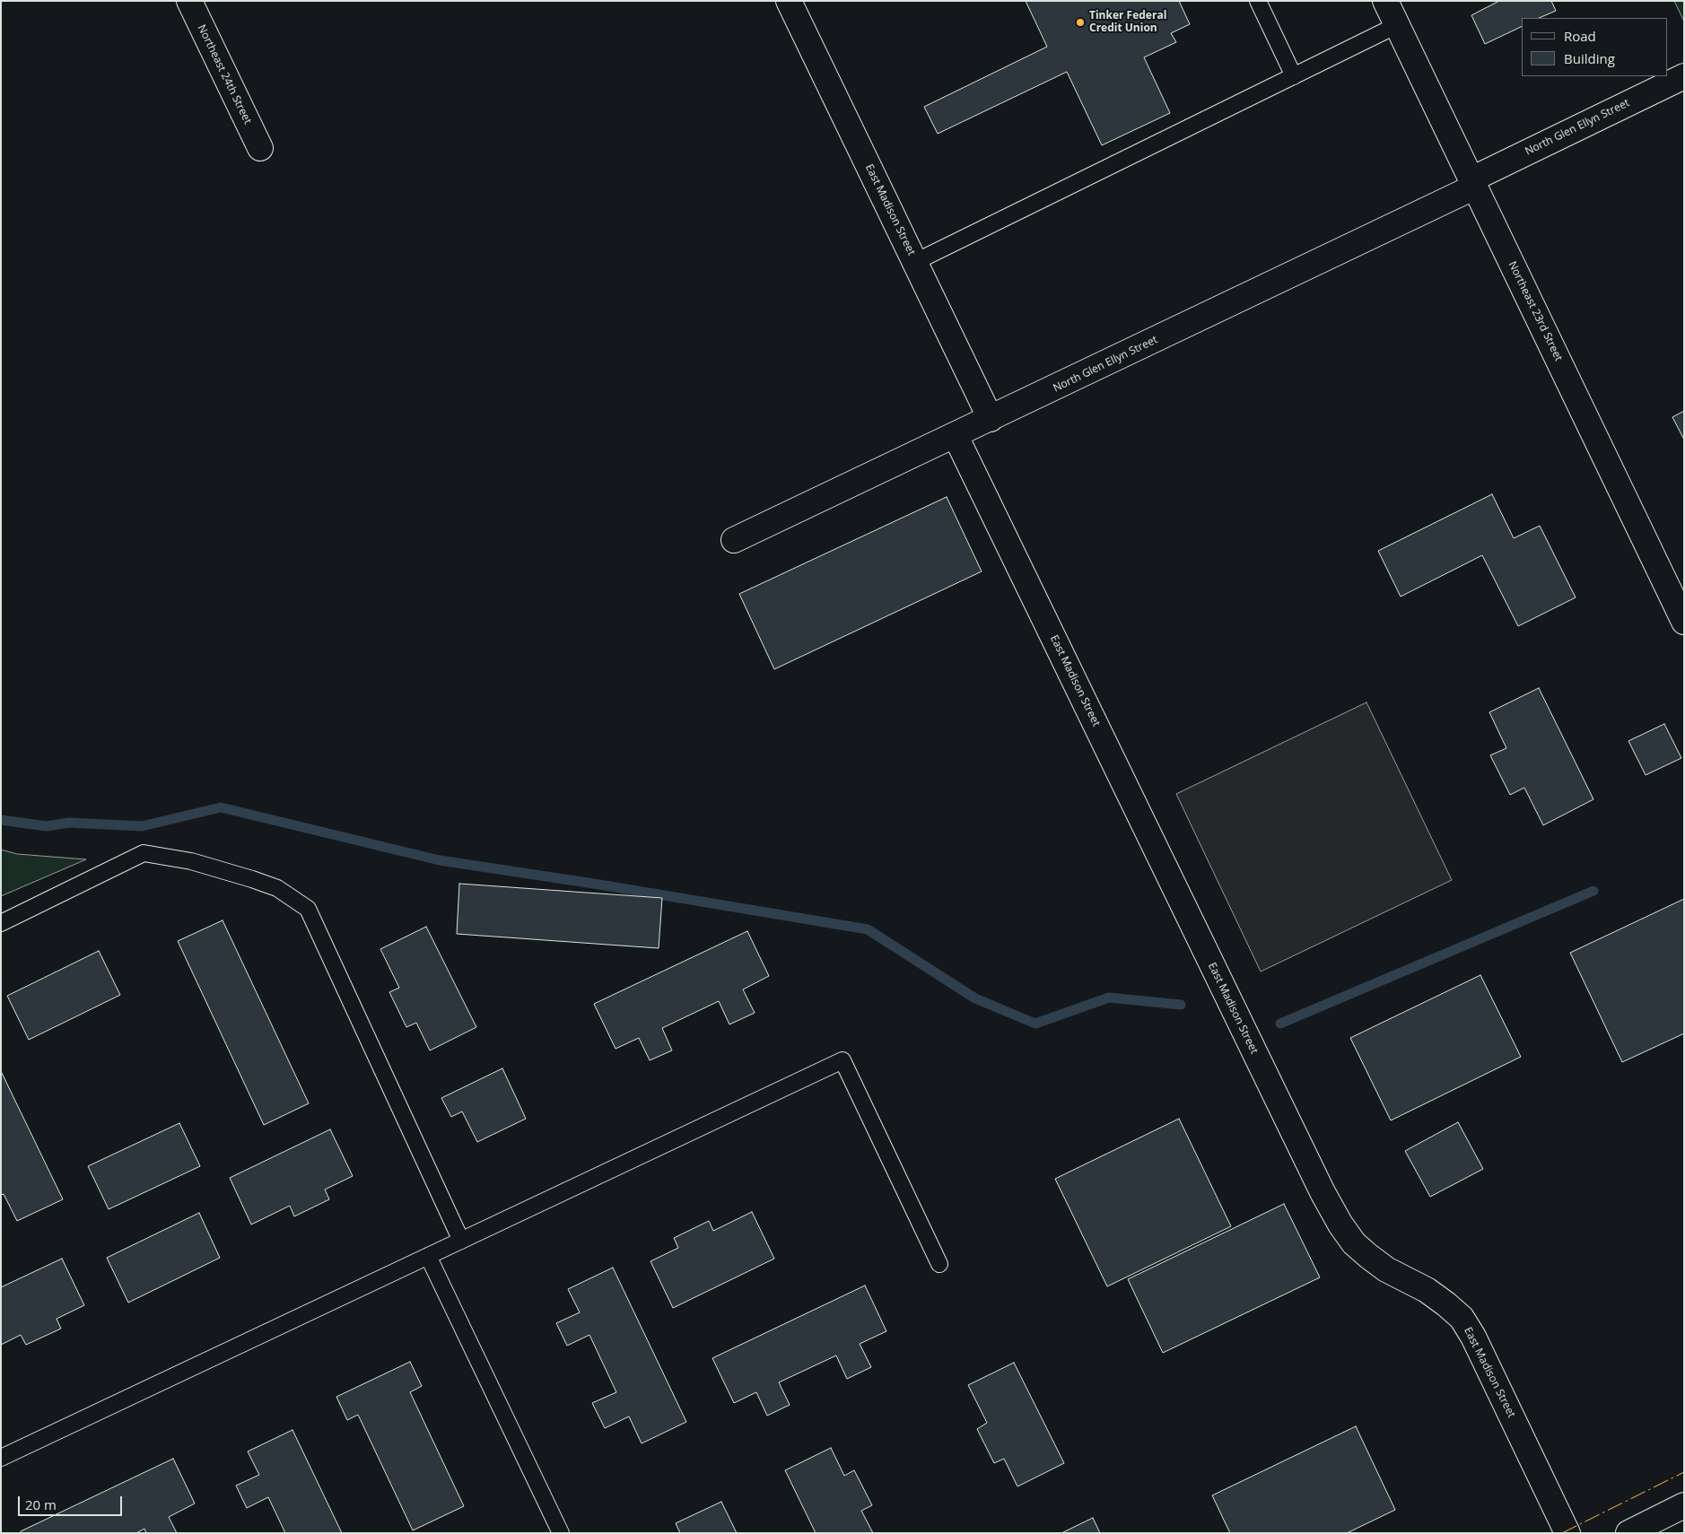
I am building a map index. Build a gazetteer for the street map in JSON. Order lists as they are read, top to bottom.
{
  "streets": {
    "street": [
      "Northeast 24th Street",
      "North Glen Ellyn Street",
      "East Madison Street",
      "Northeast 23rd Street"
    ]
  },
  "crossings": [
    ["North Glen Ellyn Street", "East Madison Street"],
    ["North Glen Ellyn Street", "Northeast 23rd Street"]
  ],
  "places": ["Tinker Federal Credit Union"],
  "legend": ["Road", "Building"],
  "scale_bar": "20 m"
}
